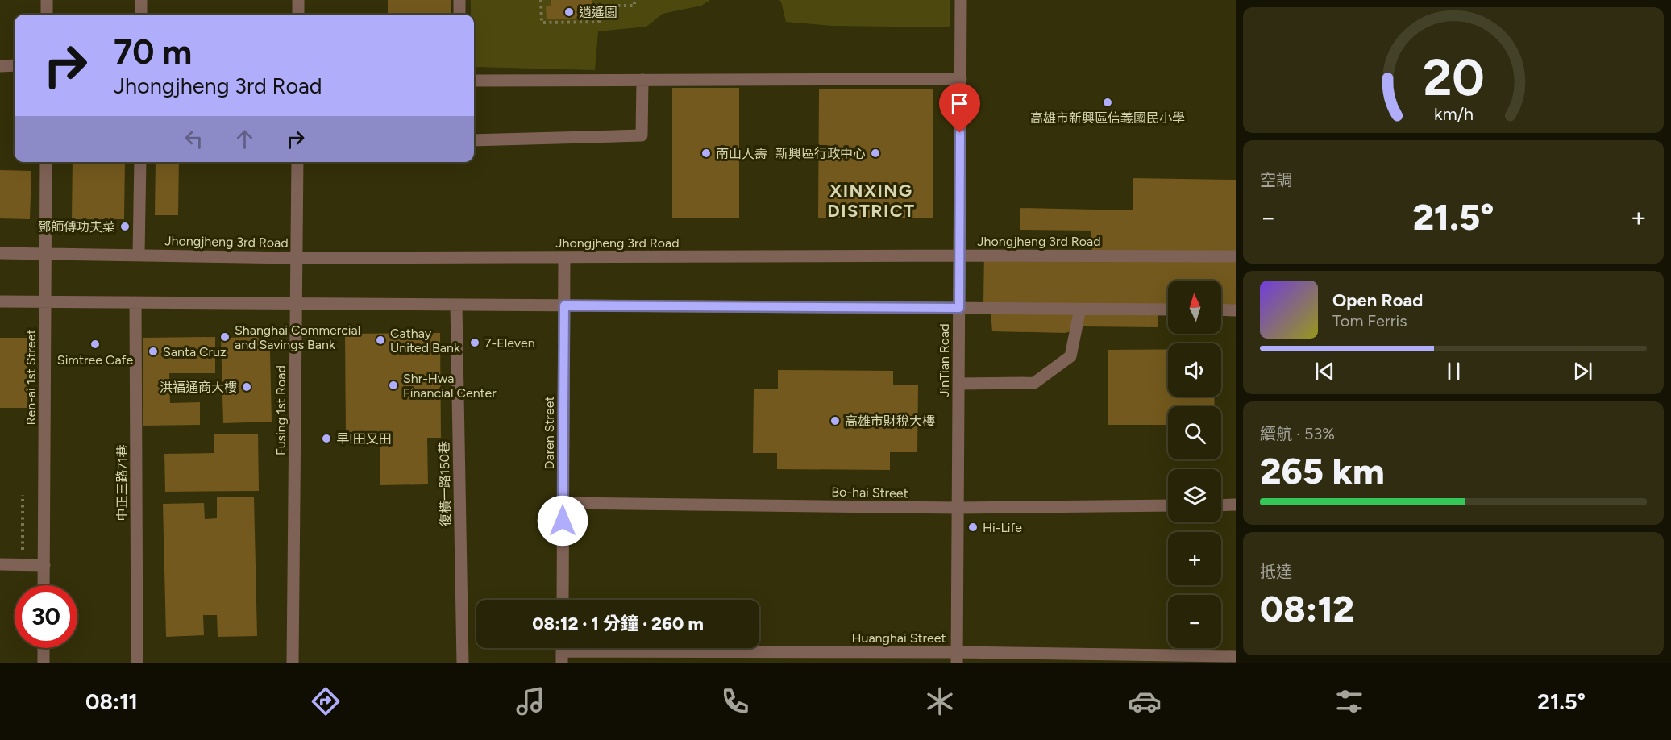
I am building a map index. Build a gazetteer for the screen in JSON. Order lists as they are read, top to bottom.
{
  "streets": {
    "street": [
      "Jhongjheng 3rd Road",
      "JinTian Road",
      "Ren-ai 1st Street",
      "Fusing 1st Road",
      "Daren Street",
      "中正三路71巷",
      "復橫一路150巷",
      "Bo-hai Street",
      "Huanghai Street"
    ]
  },
  "crossings": [
    ["Jhongjheng 3rd Road", "JinTian Road"],
    ["Jhongjheng 3rd Road", "Ren-ai 1st Street"],
    ["Jhongjheng 3rd Road", "Fusing 1st Road"],
    ["Jhongjheng 3rd Road", "Daren Street"],
    ["JinTian Road", "Bo-hai Street"],
    ["JinTian Road", "Huanghai Street"],
    ["Daren Street", "Bo-hai Street"]
  ],
  "districts": ["XINXING DISTRICT"],
  "places": [
    "逍遙園",
    "高雄市新興區信義國民小學",
    "南山人壽",
    "新興區行政中心",
    "鄧師傅功夫菜",
    "Shanghai Commercial and Savings Bank",
    "Cathay United Bank",
    "7-Eleven",
    "Simtree Cafe",
    "Santa Cruz",
    "Shr-Hwa Financial Center",
    "洪福通商大樓",
    "高雄市財稅大樓",
    "早!田又田",
    "Hi-Life"
  ],
  "north": "top",
  "page": {
    "turn": ["70 m", "Jhongjheng 3rd Road"],
    "tile": [
      "空調",
      ["續航 · 53%", "265 km"],
      ["抵達", "08:12"]
    ],
    "heat": ["−", "21.5°", "+"],
    "map_buttons": ["+", "−"],
    "song": ["Open Road", "Tom Ferris"],
    "limit": "30",
    "trip": "08:12 · 1 分鐘 · 260 m",
    "tabs": ["08:11", "21.5°"],
    "gauge": ["20", "km/h"]
  }
}
